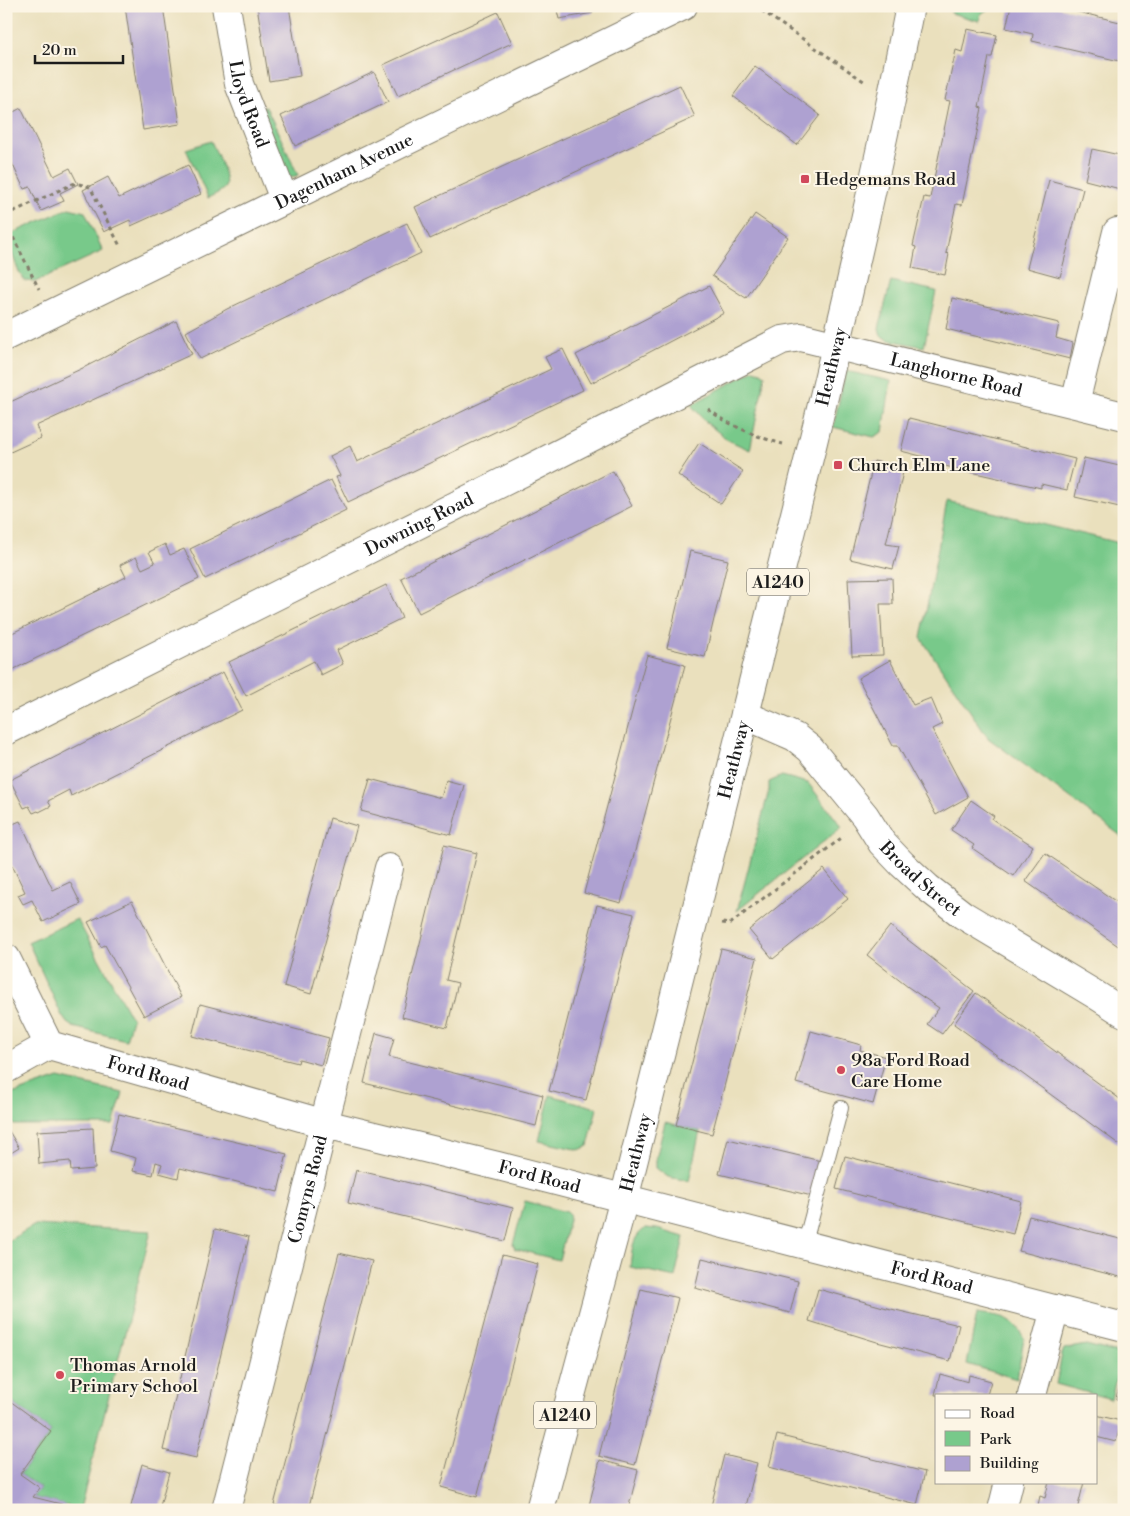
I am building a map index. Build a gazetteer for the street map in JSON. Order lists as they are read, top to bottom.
{
  "streets": {
    "street": [
      "Lloyd Road",
      "Dagenham Avenue",
      "Heathway",
      "Langhorne Road",
      "Downing Road",
      "A1240",
      "Broad Street",
      "Ford Road",
      "Comyns Road"
    ]
  },
  "crossings": [
    ["Lloyd Road", "Dagenham Avenue"],
    ["Heathway", "Langhorne Road"],
    ["Heathway", "Downing Road"],
    ["Heathway", "Broad Street"],
    ["Heathway", "Ford Road"],
    ["Langhorne Road", "Downing Road"],
    ["Ford Road", "Comyns Road"]
  ],
  "places": {
    "transit": ["Hedgemans Road", "Church Elm Lane"],
    "other": ["98a Ford Road Care Home", "Thomas Arnold Primary School"]
  },
  "legend": ["Road", "Park", "Building"],
  "scale_bar": "20 m"
}
